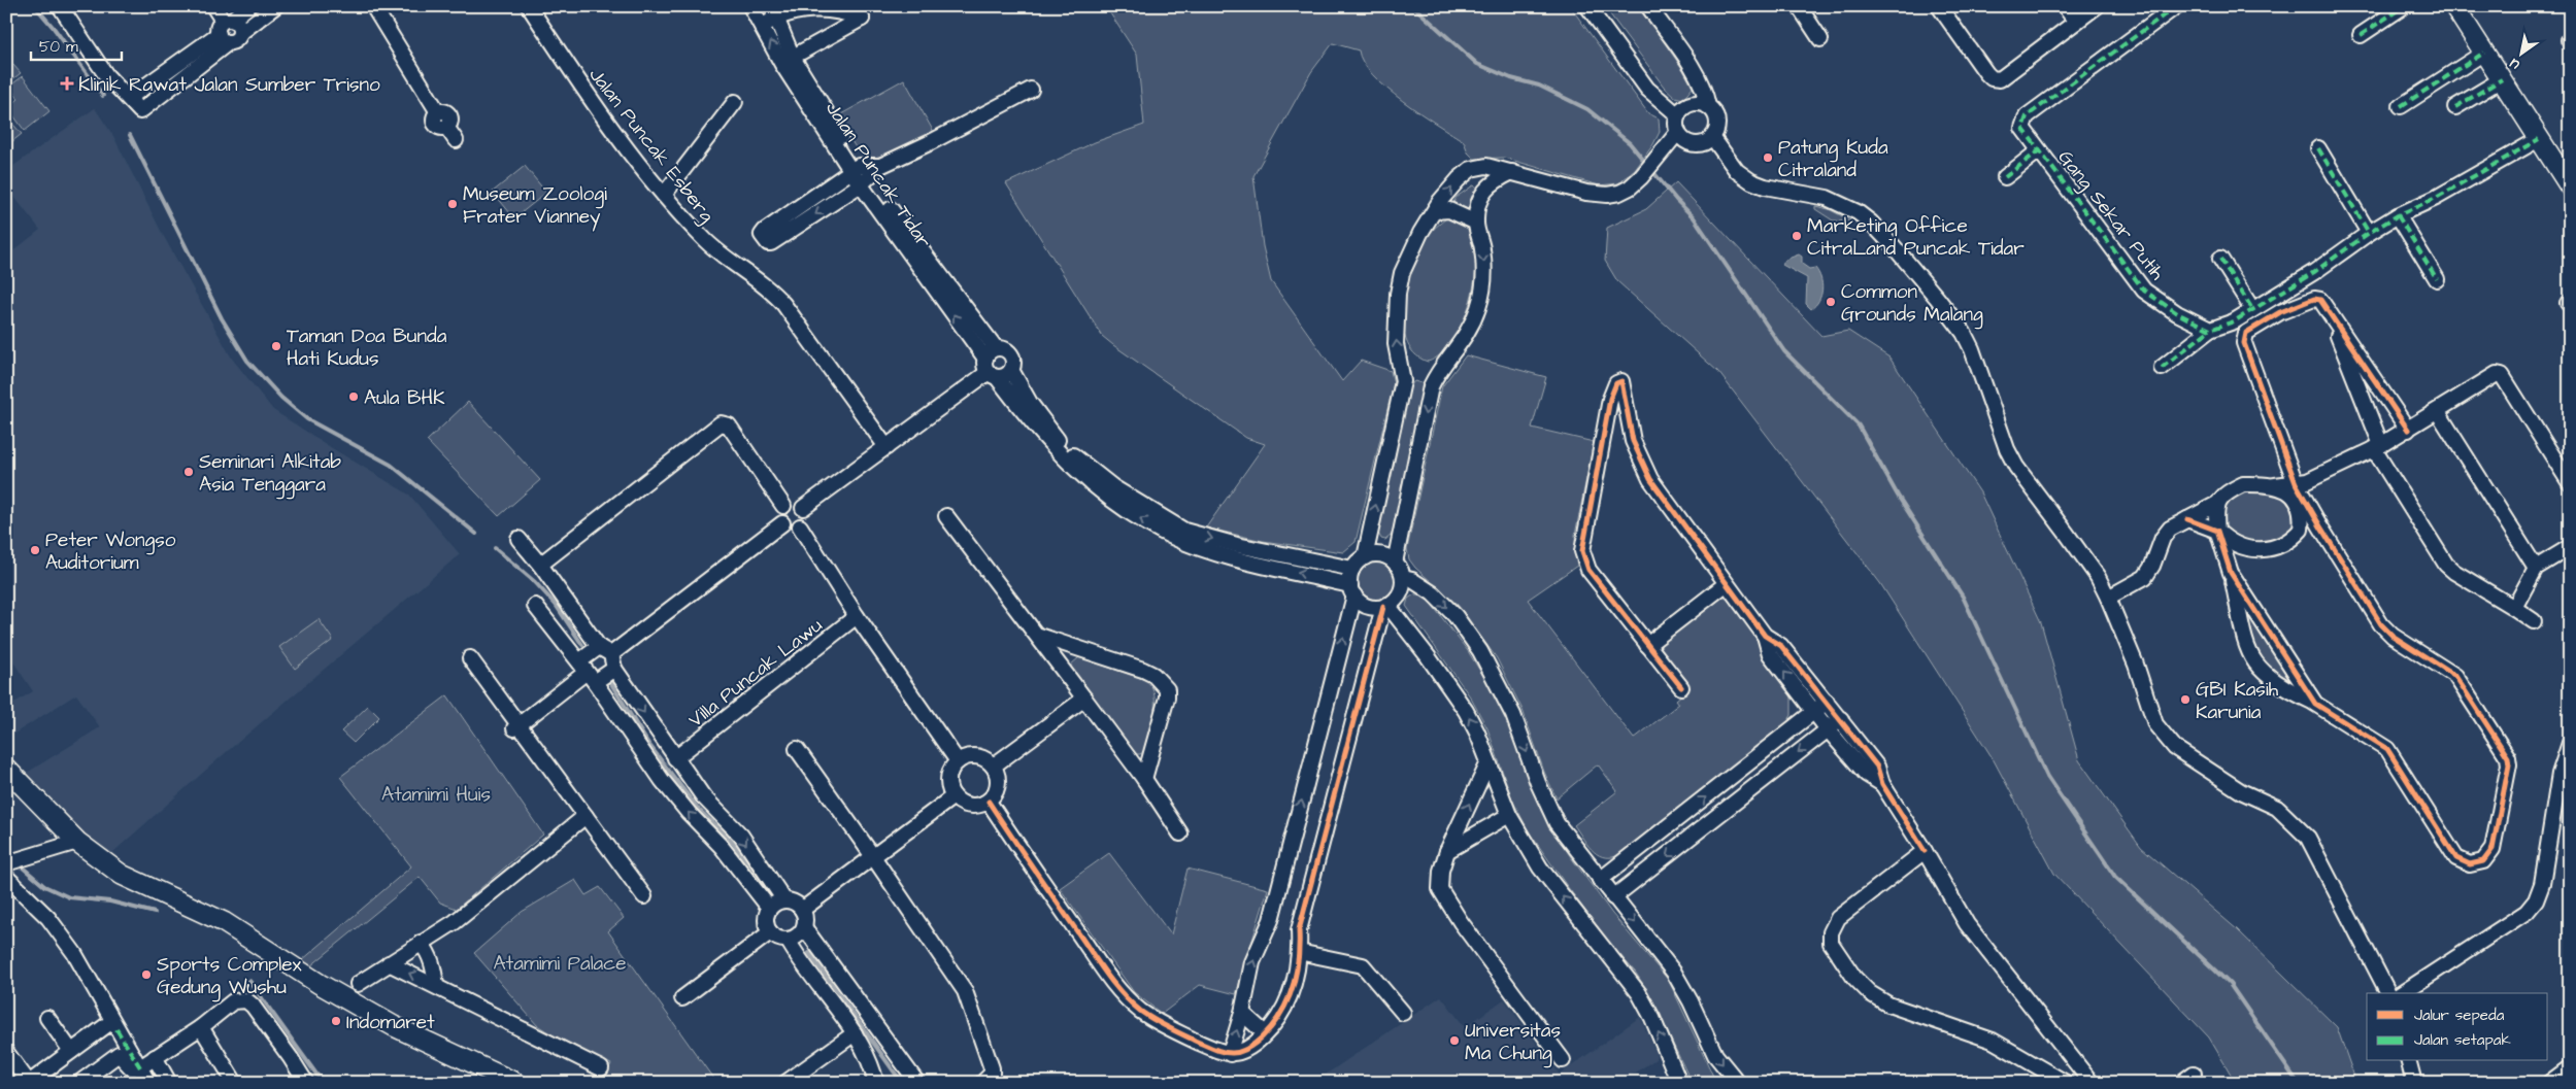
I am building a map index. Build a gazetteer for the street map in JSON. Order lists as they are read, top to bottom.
{
  "streets": {
    "street": [
      "Jalan Puncak Esberg",
      "Jalan Puncak Tidar",
      "Gang Sekar Putih",
      "Villa Puncak Lawu"
    ]
  },
  "parks": ["Atamimi Huis", "Atamimi Palace"],
  "places": {
    "health": ["Klinik Rawat Jalan Sumber Trisno"],
    "other": [
      "Patung Kuda Citraland",
      "Museum Zoologi Frater Vianney",
      "Marketing Office CitraLand Puncak Tidar",
      "Common Grounds Malang",
      "Taman Doa Bunda Hati Kudus",
      "Aula BHK",
      "Seminari Alkitab Asia Tenggara",
      "Peter Wongso Auditorium",
      "GBI Kasih Karunia",
      "Sports Complex Gedung Wushu",
      "Indomaret",
      "Universitas Ma Chung"
    ]
  },
  "legend": ["Jalur sepeda", "Jalan setapak"],
  "scale_bar": "50 m",
  "north": "bottom left"
}
